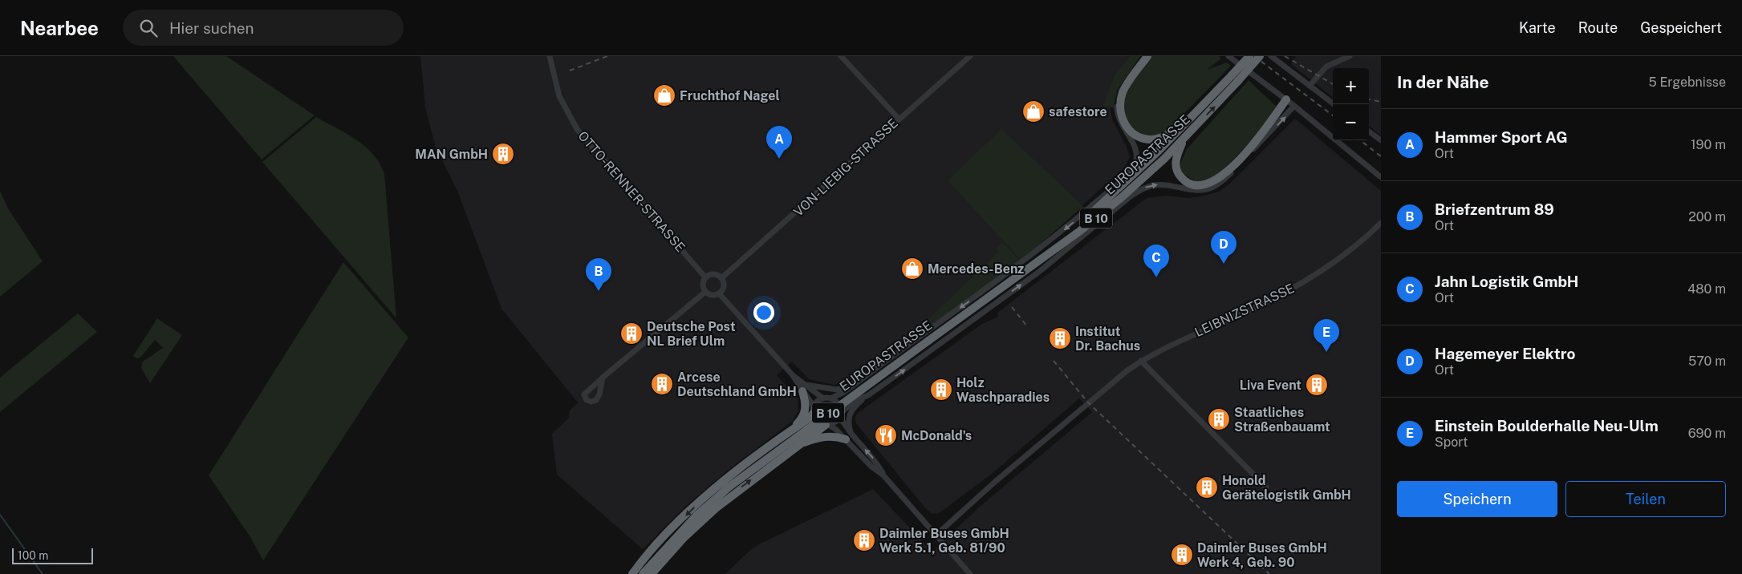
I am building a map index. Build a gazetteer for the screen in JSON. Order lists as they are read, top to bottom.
{
  "streets": {
    "highway": ["EUROPASTRASSE", "B 10"],
    "street": ["VON-LIEBIG-STRASSE", "OTTO-RENNER-STRASSE", "LEIBNIZSTRASSE"]
  },
  "crossings": [
    ["EUROPASTRASSE", "B 10"],
    ["VON-LIEBIG-STRASSE", "OTTO-RENNER-STRASSE"]
  ],
  "places": {
    "shop": ["Fruchthof Nagel", "safestore", "Mercedes-Benz"],
    "building": [
      "MAN GmbH",
      "Deutsche Post NL Brief Ulm",
      "Institut Dr. Bachus",
      "Arcese Deutschland GmbH",
      "Liva Event",
      "Holz Waschparadies",
      "Staatliches Straßenbauamt",
      "Honold Gerätelogistik GmbH",
      "Daimler Buses GmbH Werk 5.1, Geb. 81/90",
      "Daimler Buses GmbH Werk 4, Geb. 90"
    ],
    "restaurant": ["McDonald's"]
  },
  "scale_bar": "100 m",
  "page": {
    "header": "Nearbee",
    "search": "Hier suchen",
    "nav": ["Karte", "Route", "Gespeichert"],
    "heading": ["In der Nähe", "5 Ergebnisse"],
    "map_buttons": ["+", "−"],
    "list": [
      {
        "mark": "A",
        "name": "Hammer Sport AG",
        "note": "Ort",
        "value": "190 m"
      },
      {
        "mark": "B",
        "name": "Briefzentrum 89",
        "note": "Ort",
        "value": "200 m"
      },
      {
        "mark": "C",
        "name": "Jahn Logistik GmbH",
        "note": "Ort",
        "value": "480 m"
      },
      {
        "mark": "D",
        "name": "Hagemeyer Elektro",
        "note": "Ort",
        "value": "570 m"
      },
      {
        "mark": "E",
        "name": "Einstein Boulderhalle Neu-Ulm",
        "note": "Sport",
        "value": "690 m"
      }
    ],
    "pins": [
      "A",
      "D",
      "C",
      "B",
      "E"
    ],
    "buttons": ["Speichern", "Teilen"],
    "scale": "100 m"
  }
}
